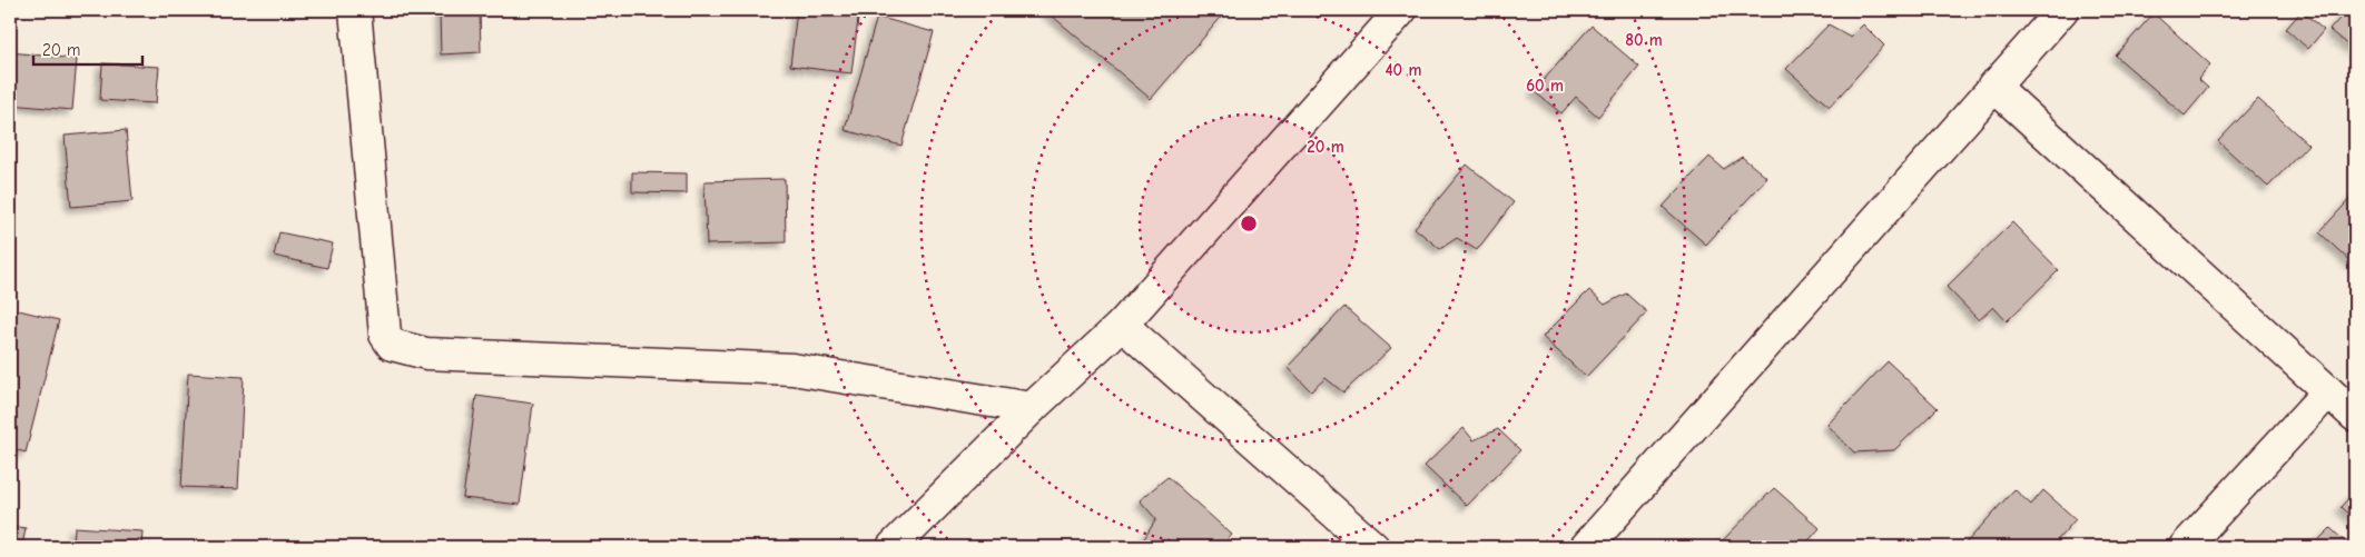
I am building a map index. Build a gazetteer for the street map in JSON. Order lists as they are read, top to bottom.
{
  "scale_bar": "20 m",
  "rings": [
    "80 m",
    "40 m",
    "60 m",
    "20 m"
  ]
}
